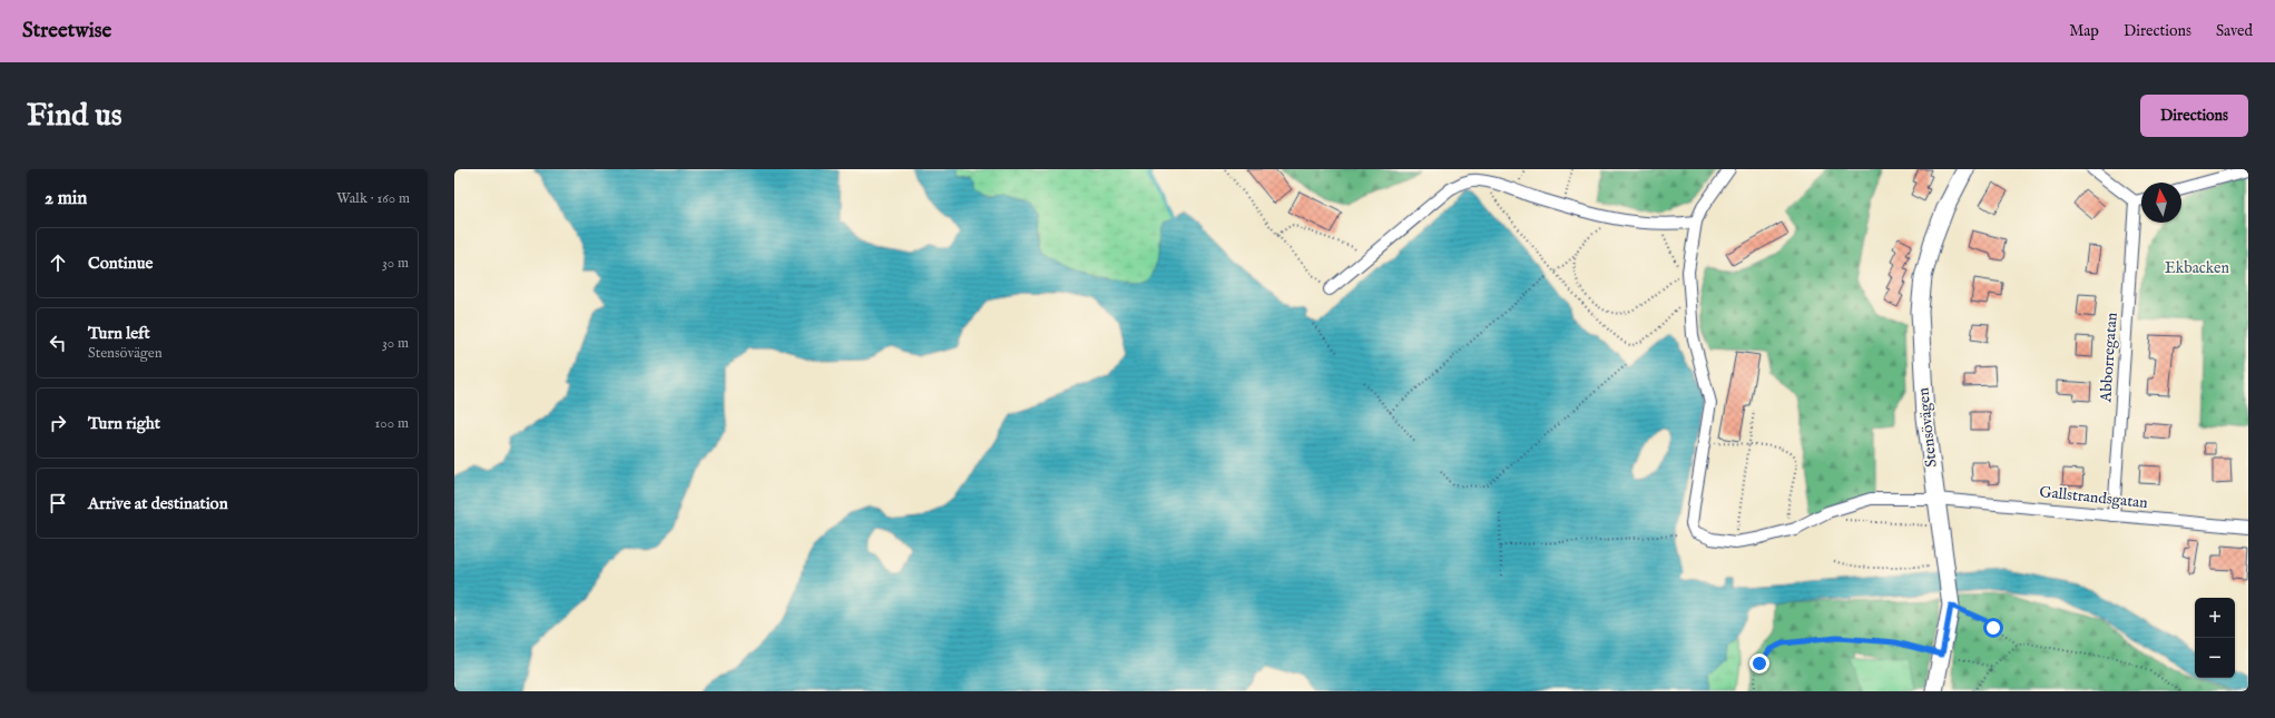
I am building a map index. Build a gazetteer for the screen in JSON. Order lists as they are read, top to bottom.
{
  "streets": {
    "street": ["Abborregatan", "Stensövägen", "Gallstrandsgatan"]
  },
  "crossings": [
    ["Abborregatan", "Gallstrandsgatan"],
    ["Stensövägen", "Gallstrandsgatan"]
  ],
  "parks": ["Ekbacken"],
  "north": "top",
  "page": {
    "header": "Streetwise",
    "nav": ["Map", "Directions", "Saved"],
    "buttons": "Directions",
    "title": "Find us",
    "heading": ["2 min", "Walk · 160 m"],
    "list": [
      ["Continue", "30 m"],
      ["Turn left", "Stensövägen", "30 m"],
      ["Turn right", "100 m"],
      "Arrive at destination"
    ],
    "map_buttons": ["+", "−"]
  }
}
